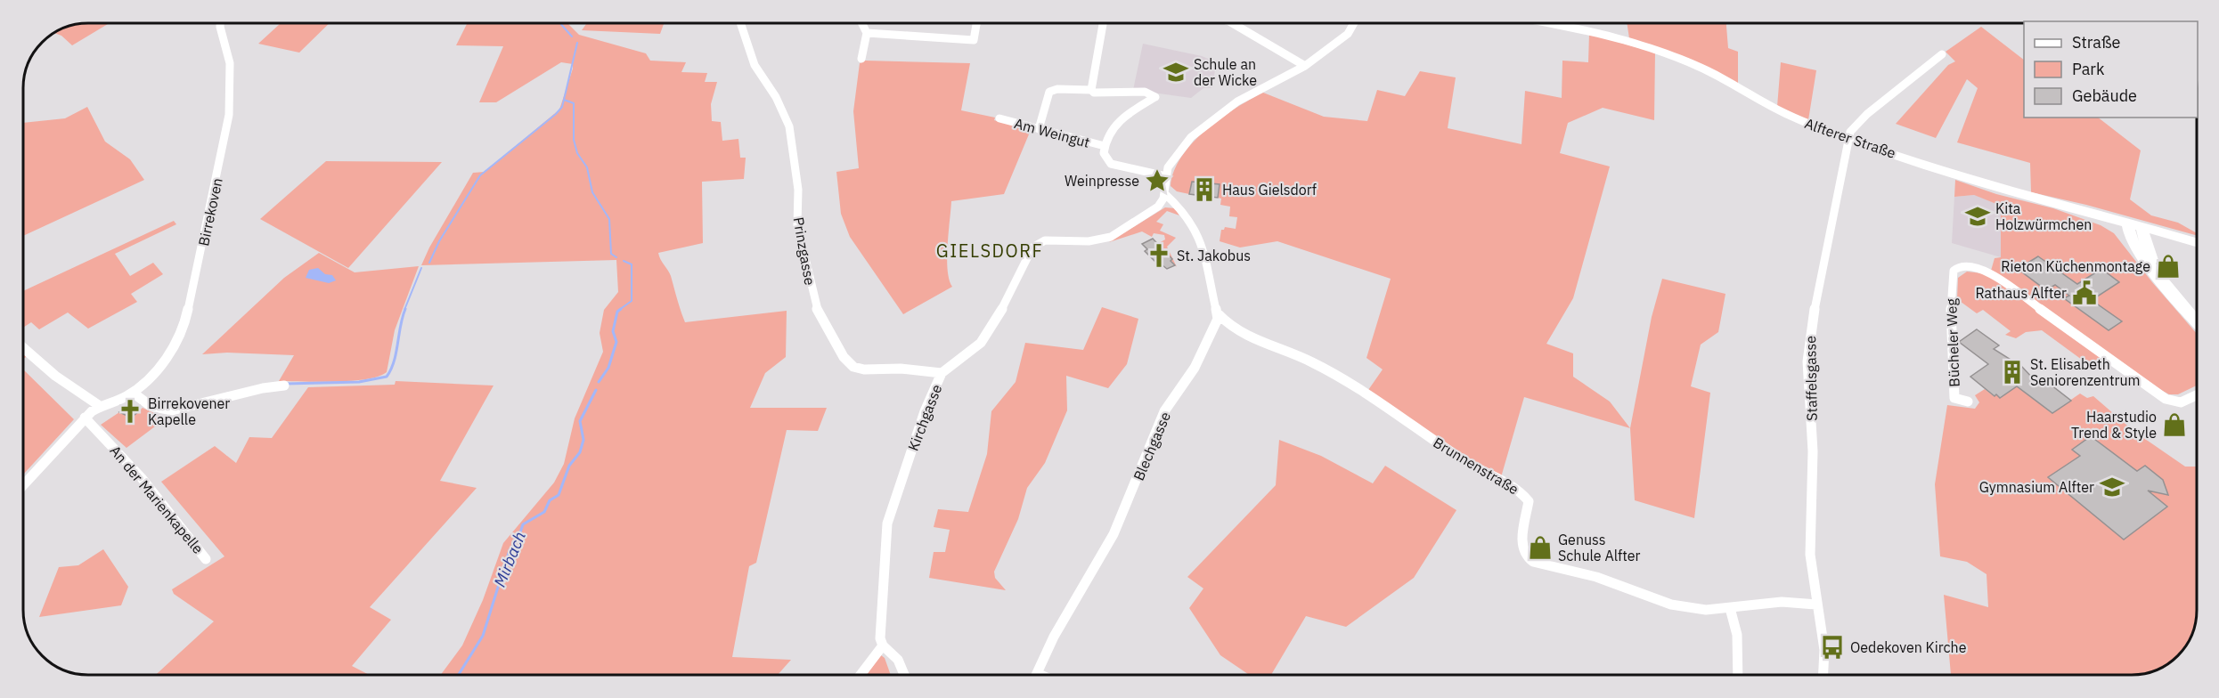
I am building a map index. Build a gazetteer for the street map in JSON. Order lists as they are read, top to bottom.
{
  "streets": {
    "street": [
      "Am Weingut",
      "Alfterer Straße",
      "Birrekoven",
      "Prinzgasse",
      "Bücheler Weg",
      "Staffelsgasse",
      "Kirchgasse",
      "Blechgasse",
      "Brunnenstraße",
      "An der Marienkapelle"
    ]
  },
  "crossings": [
    ["Alfterer Straße", "Staffelsgasse"],
    ["Prinzgasse", "Kirchgasse"],
    ["Staffelsgasse", "Brunnenstraße"],
    ["Blechgasse", "Brunnenstraße"]
  ],
  "districts": ["GIELSDORF"],
  "water": ["Mirbach"],
  "places": {
    "school or university": ["Schule an der Wicke", "Kita Holzwürmchen", "Gymnasium Alfter"],
    "place": ["Weinpresse"],
    "building": ["Haus Gielsdorf", "St. Elisabeth Seniorenzentrum"],
    "church": ["St. Jakobus", "Birrekovener Kapelle"],
    "shop": ["Rieton Küchenmontage", "Haarstudio Trend & Style", "Genuss Schule Alfter"],
    "public building": ["Rathaus Alfter"],
    "bus stop": ["Oedekoven Kirche"]
  },
  "legend": ["Straße", "Park", "Gebäude"]
}
